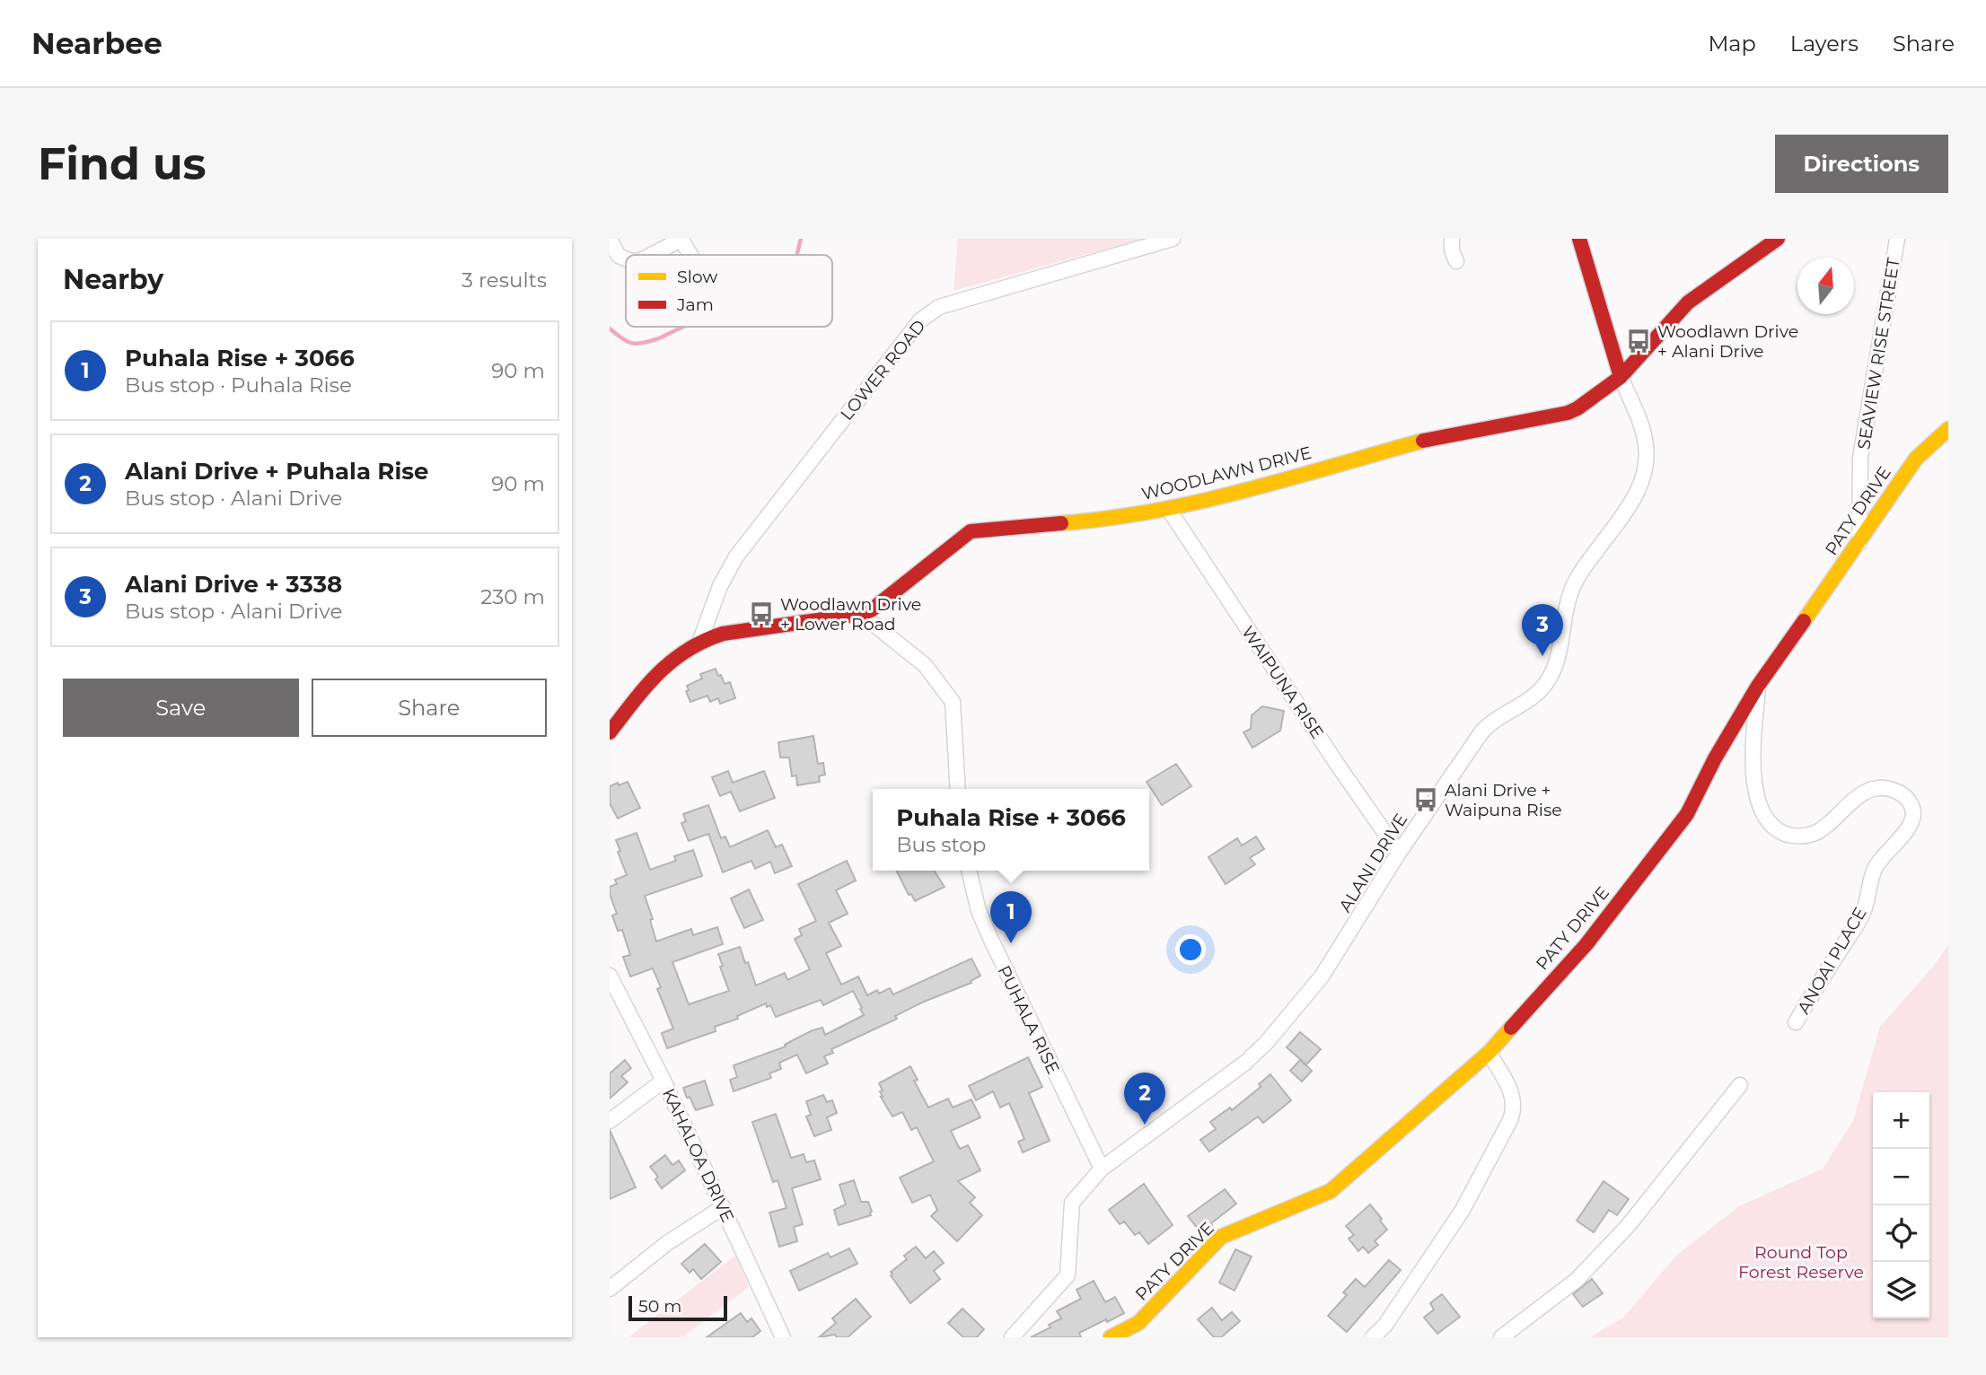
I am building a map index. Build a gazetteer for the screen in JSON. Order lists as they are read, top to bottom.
{
  "streets": {
    "street": [
      "SEAVIEW RISE STREET",
      "LOWER ROAD",
      "WOODLAWN DRIVE",
      "PATY DRIVE",
      "WAIPUNA RISE",
      "ALANI DRIVE",
      "ANOAI PLACE",
      "PUHALA RISE",
      "KAHALOA DRIVE"
    ]
  },
  "crossings": [
    ["SEAVIEW RISE STREET", "PATY DRIVE"],
    ["LOWER ROAD", "WOODLAWN DRIVE"],
    ["WOODLAWN DRIVE", "WAIPUNA RISE"],
    ["WOODLAWN DRIVE", "ALANI DRIVE"],
    ["PATY DRIVE", "ANOAI PLACE"],
    ["WAIPUNA RISE", "ALANI DRIVE"],
    ["ALANI DRIVE", "PUHALA RISE"]
  ],
  "parks": ["Round Top Forest Reserve"],
  "places": {
    "bus stop": ["Woodlawn Drive + Alani Drive", "Woodlawn Drive + Lower Road", "Alani Drive + Waipuna Rise"]
  },
  "legend": ["Slow", "Jam"],
  "scale_bar": "50 m",
  "north": "top",
  "page": {
    "header": "Nearbee",
    "nav": ["Map", "Layers", "Share"],
    "buttons": [
      "Directions",
      ["Save", "Share"]
    ],
    "title": "Find us",
    "heading": ["Nearby", "3 results"],
    "list": [
      {
        "mark": "1",
        "name": "Puhala Rise + 3066",
        "note": "Bus stop · Puhala Rise",
        "value": "90 m"
      },
      {
        "mark": "2",
        "name": "Alani Drive + Puhala Rise",
        "note": "Bus stop · Alani Drive",
        "value": "90 m"
      },
      {
        "mark": "3",
        "name": "Alani Drive + 3338",
        "note": "Bus stop · Alani Drive",
        "value": "230 m"
      }
    ],
    "pins": ["3", "1", "2"],
    "popup": ["Puhala Rise + 3066", "Bus stop"],
    "map_buttons": ["+", "−"],
    "scale": "50 m"
  }
}
